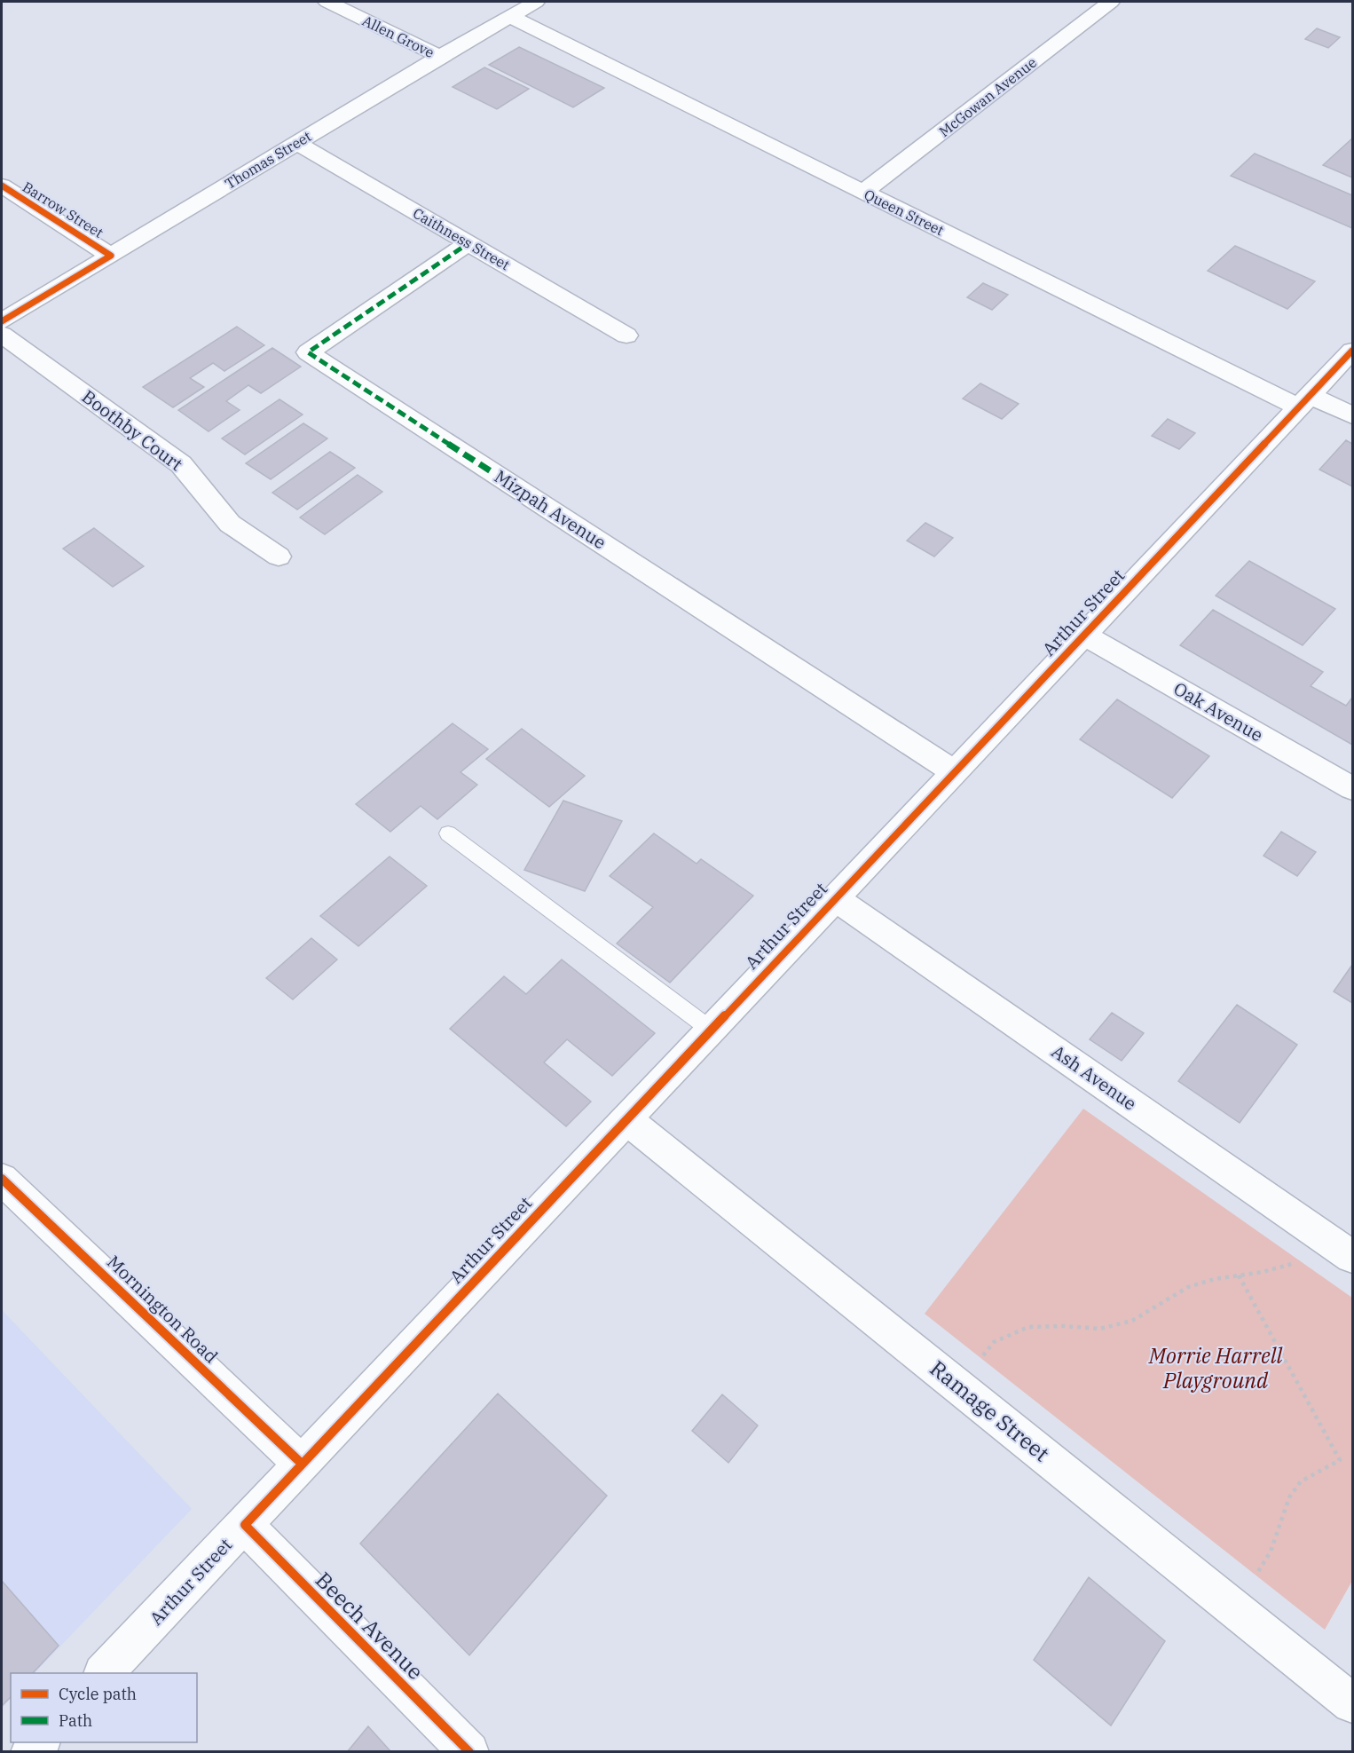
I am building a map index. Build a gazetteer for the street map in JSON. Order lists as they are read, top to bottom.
{
  "streets": {
    "street": [
      "Allen Grove",
      "McGowan Avenue",
      "Thomas Street",
      "Barrow Street",
      "Queen Street",
      "Caithness Street",
      "Boothby Court",
      "Mizpah Avenue",
      "Arthur Street",
      "Oak Avenue",
      "Ash Avenue",
      "Mornington Road",
      "Ramage Street",
      "Beech Avenue"
    ]
  },
  "crossings": [
    ["Allen Grove", "Thomas Street"],
    ["McGowan Avenue", "Queen Street"],
    ["Thomas Street", "Barrow Street"],
    ["Thomas Street", "Queen Street"],
    ["Thomas Street", "Caithness Street"],
    ["Queen Street", "Arthur Street"],
    ["Caithness Street", "Mizpah Avenue"],
    ["Mizpah Avenue", "Arthur Street"],
    ["Arthur Street", "Oak Avenue"],
    ["Arthur Street", "Ash Avenue"],
    ["Arthur Street", "Mornington Road"],
    ["Arthur Street", "Ramage Street"],
    ["Arthur Street", "Beech Avenue"]
  ],
  "parks": ["Morrie Harrell Playground"],
  "legend": ["Cycle path", "Path"]
}
